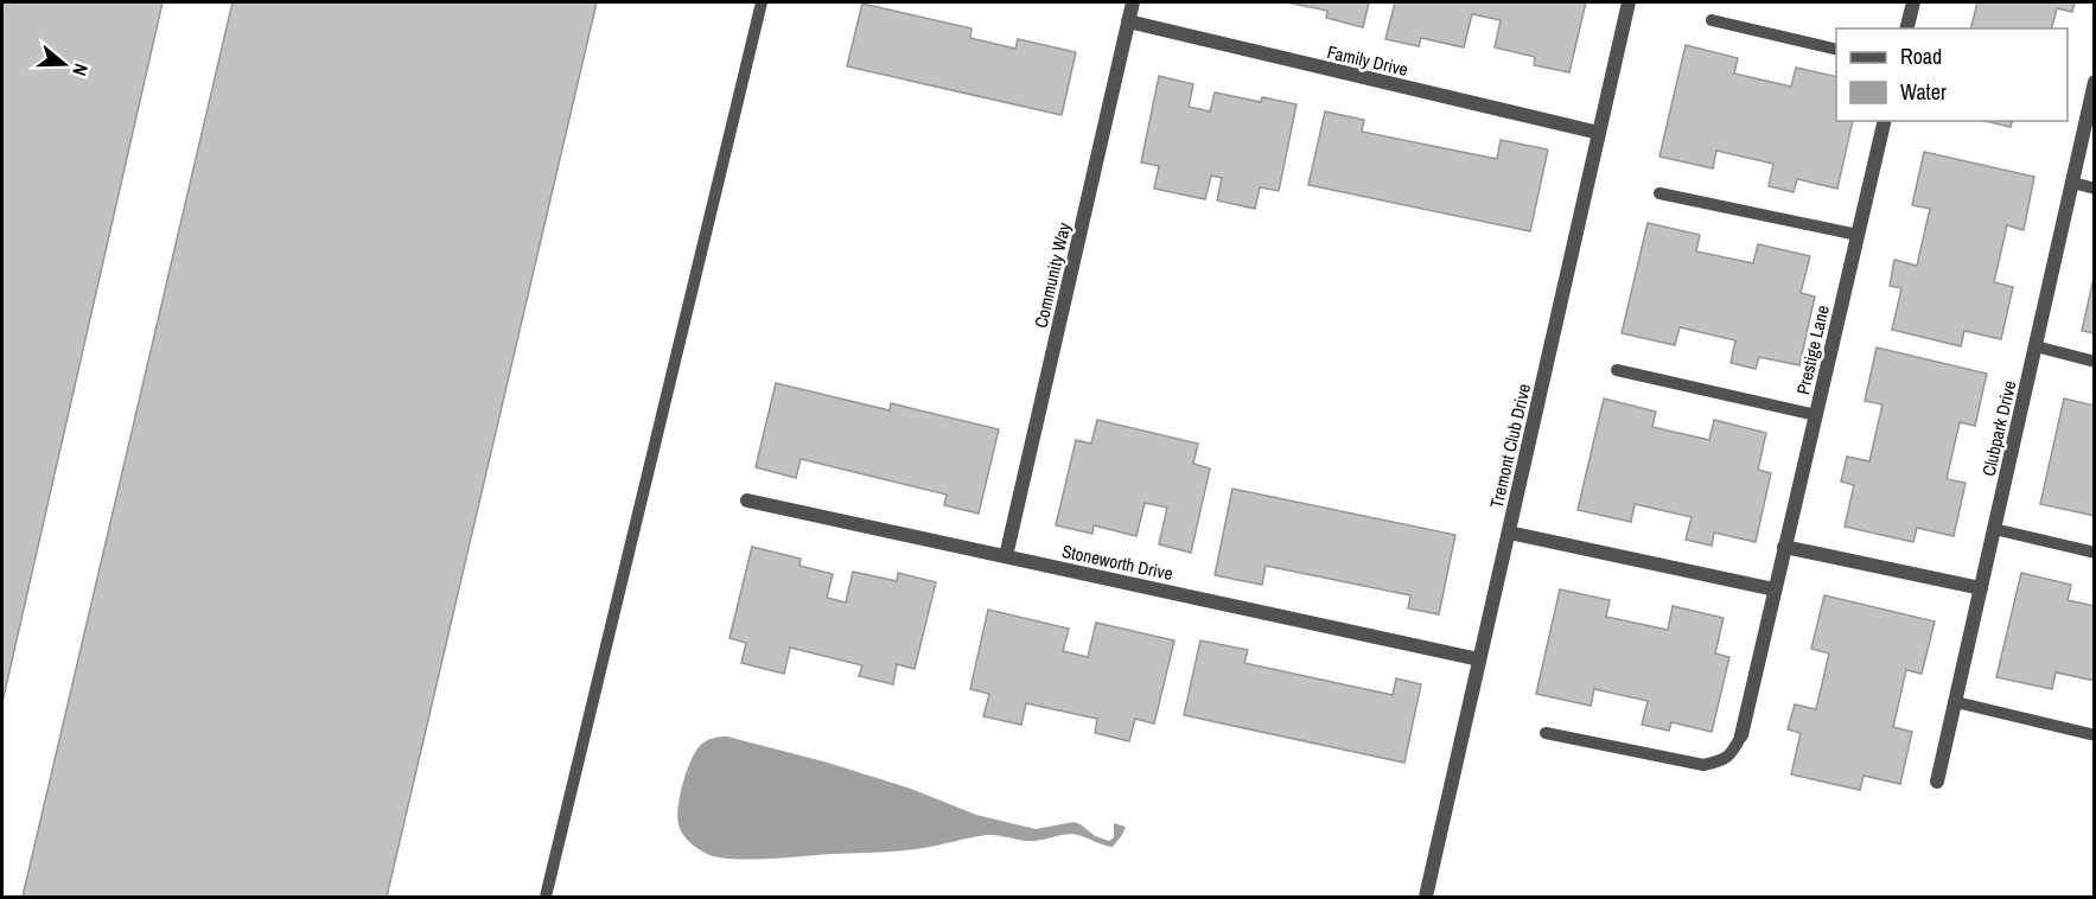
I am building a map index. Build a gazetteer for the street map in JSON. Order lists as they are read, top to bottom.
{
  "streets": {
    "street": [
      "Family Drive",
      "Community Way",
      "Prestige Lane",
      "Clubpark Drive",
      "Tremont Club Drive",
      "Stoneworth Drive"
    ]
  },
  "crossings": [
    ["Family Drive", "Community Way"],
    ["Family Drive", "Tremont Club Drive"],
    ["Community Way", "Stoneworth Drive"],
    ["Tremont Club Drive", "Stoneworth Drive"]
  ],
  "legend": ["Road", "Water"],
  "north": "right"
}
